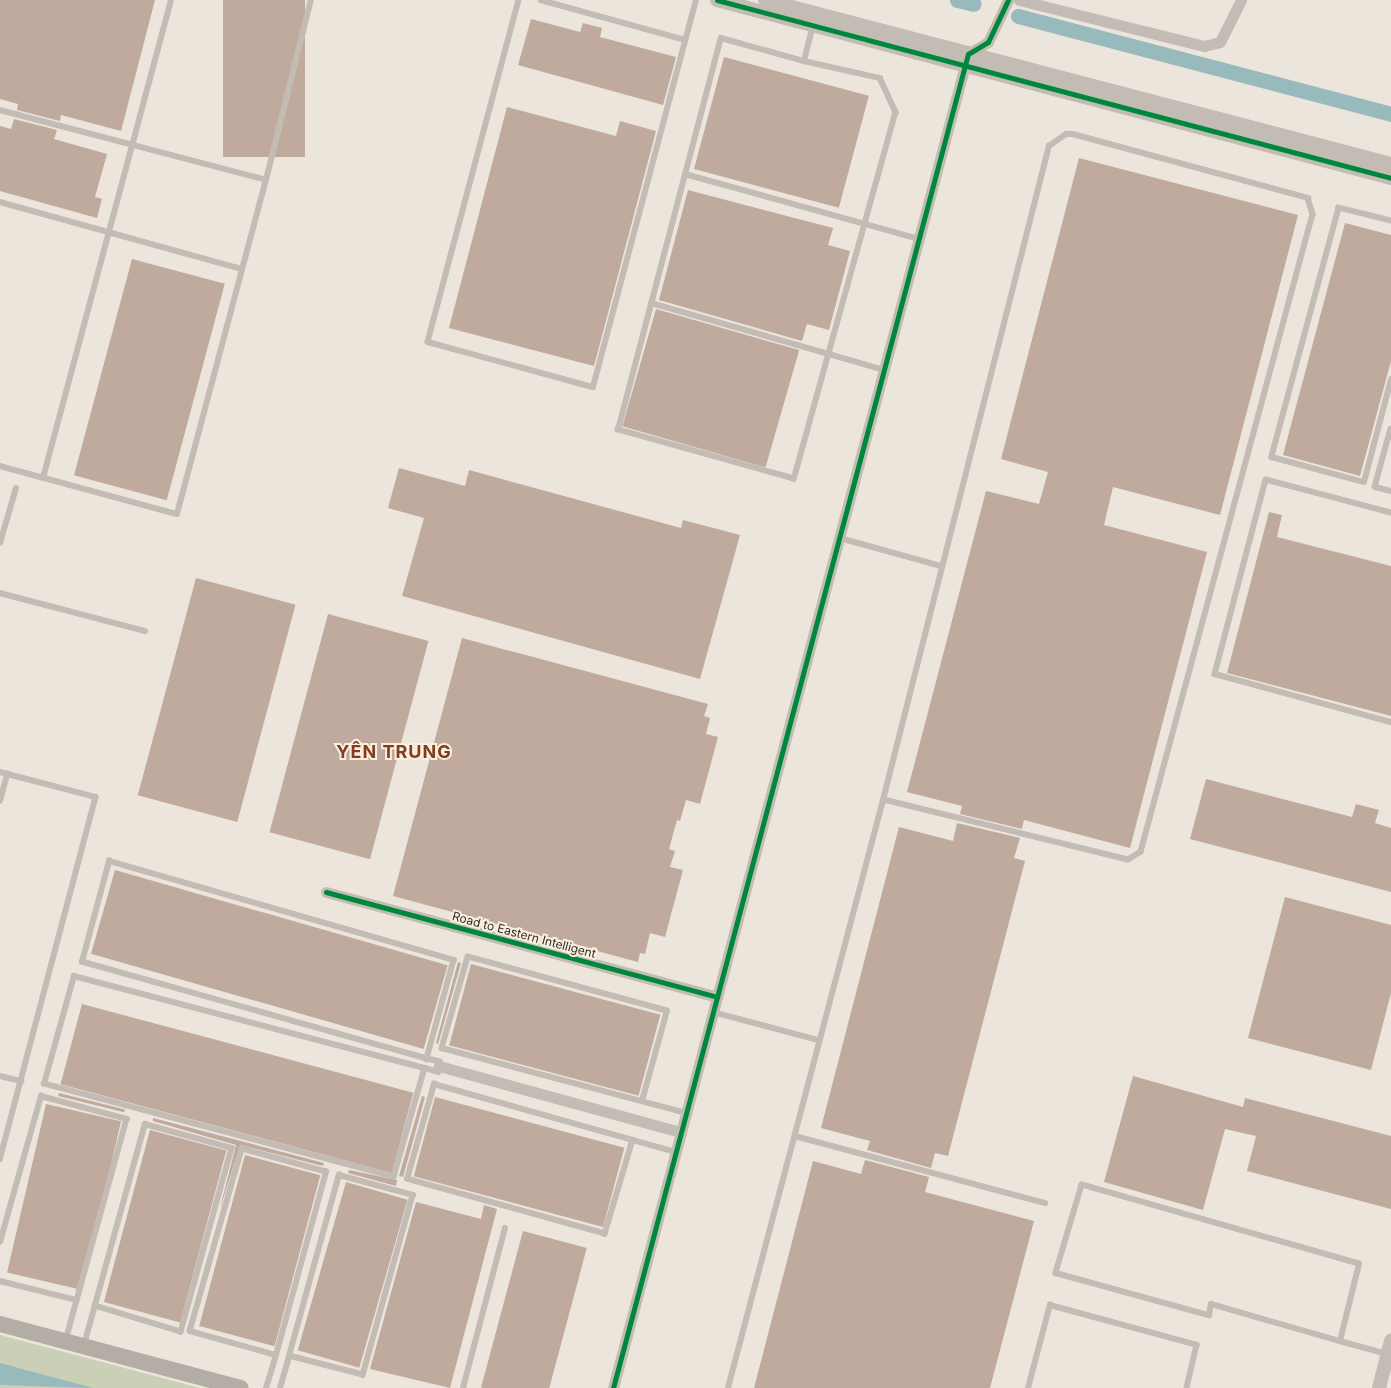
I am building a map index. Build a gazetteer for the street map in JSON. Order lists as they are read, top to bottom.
{
  "streets": {
    "street": ["Road to Eastern Intelligent"]
  },
  "districts": ["YÊN TRUNG"]
}
